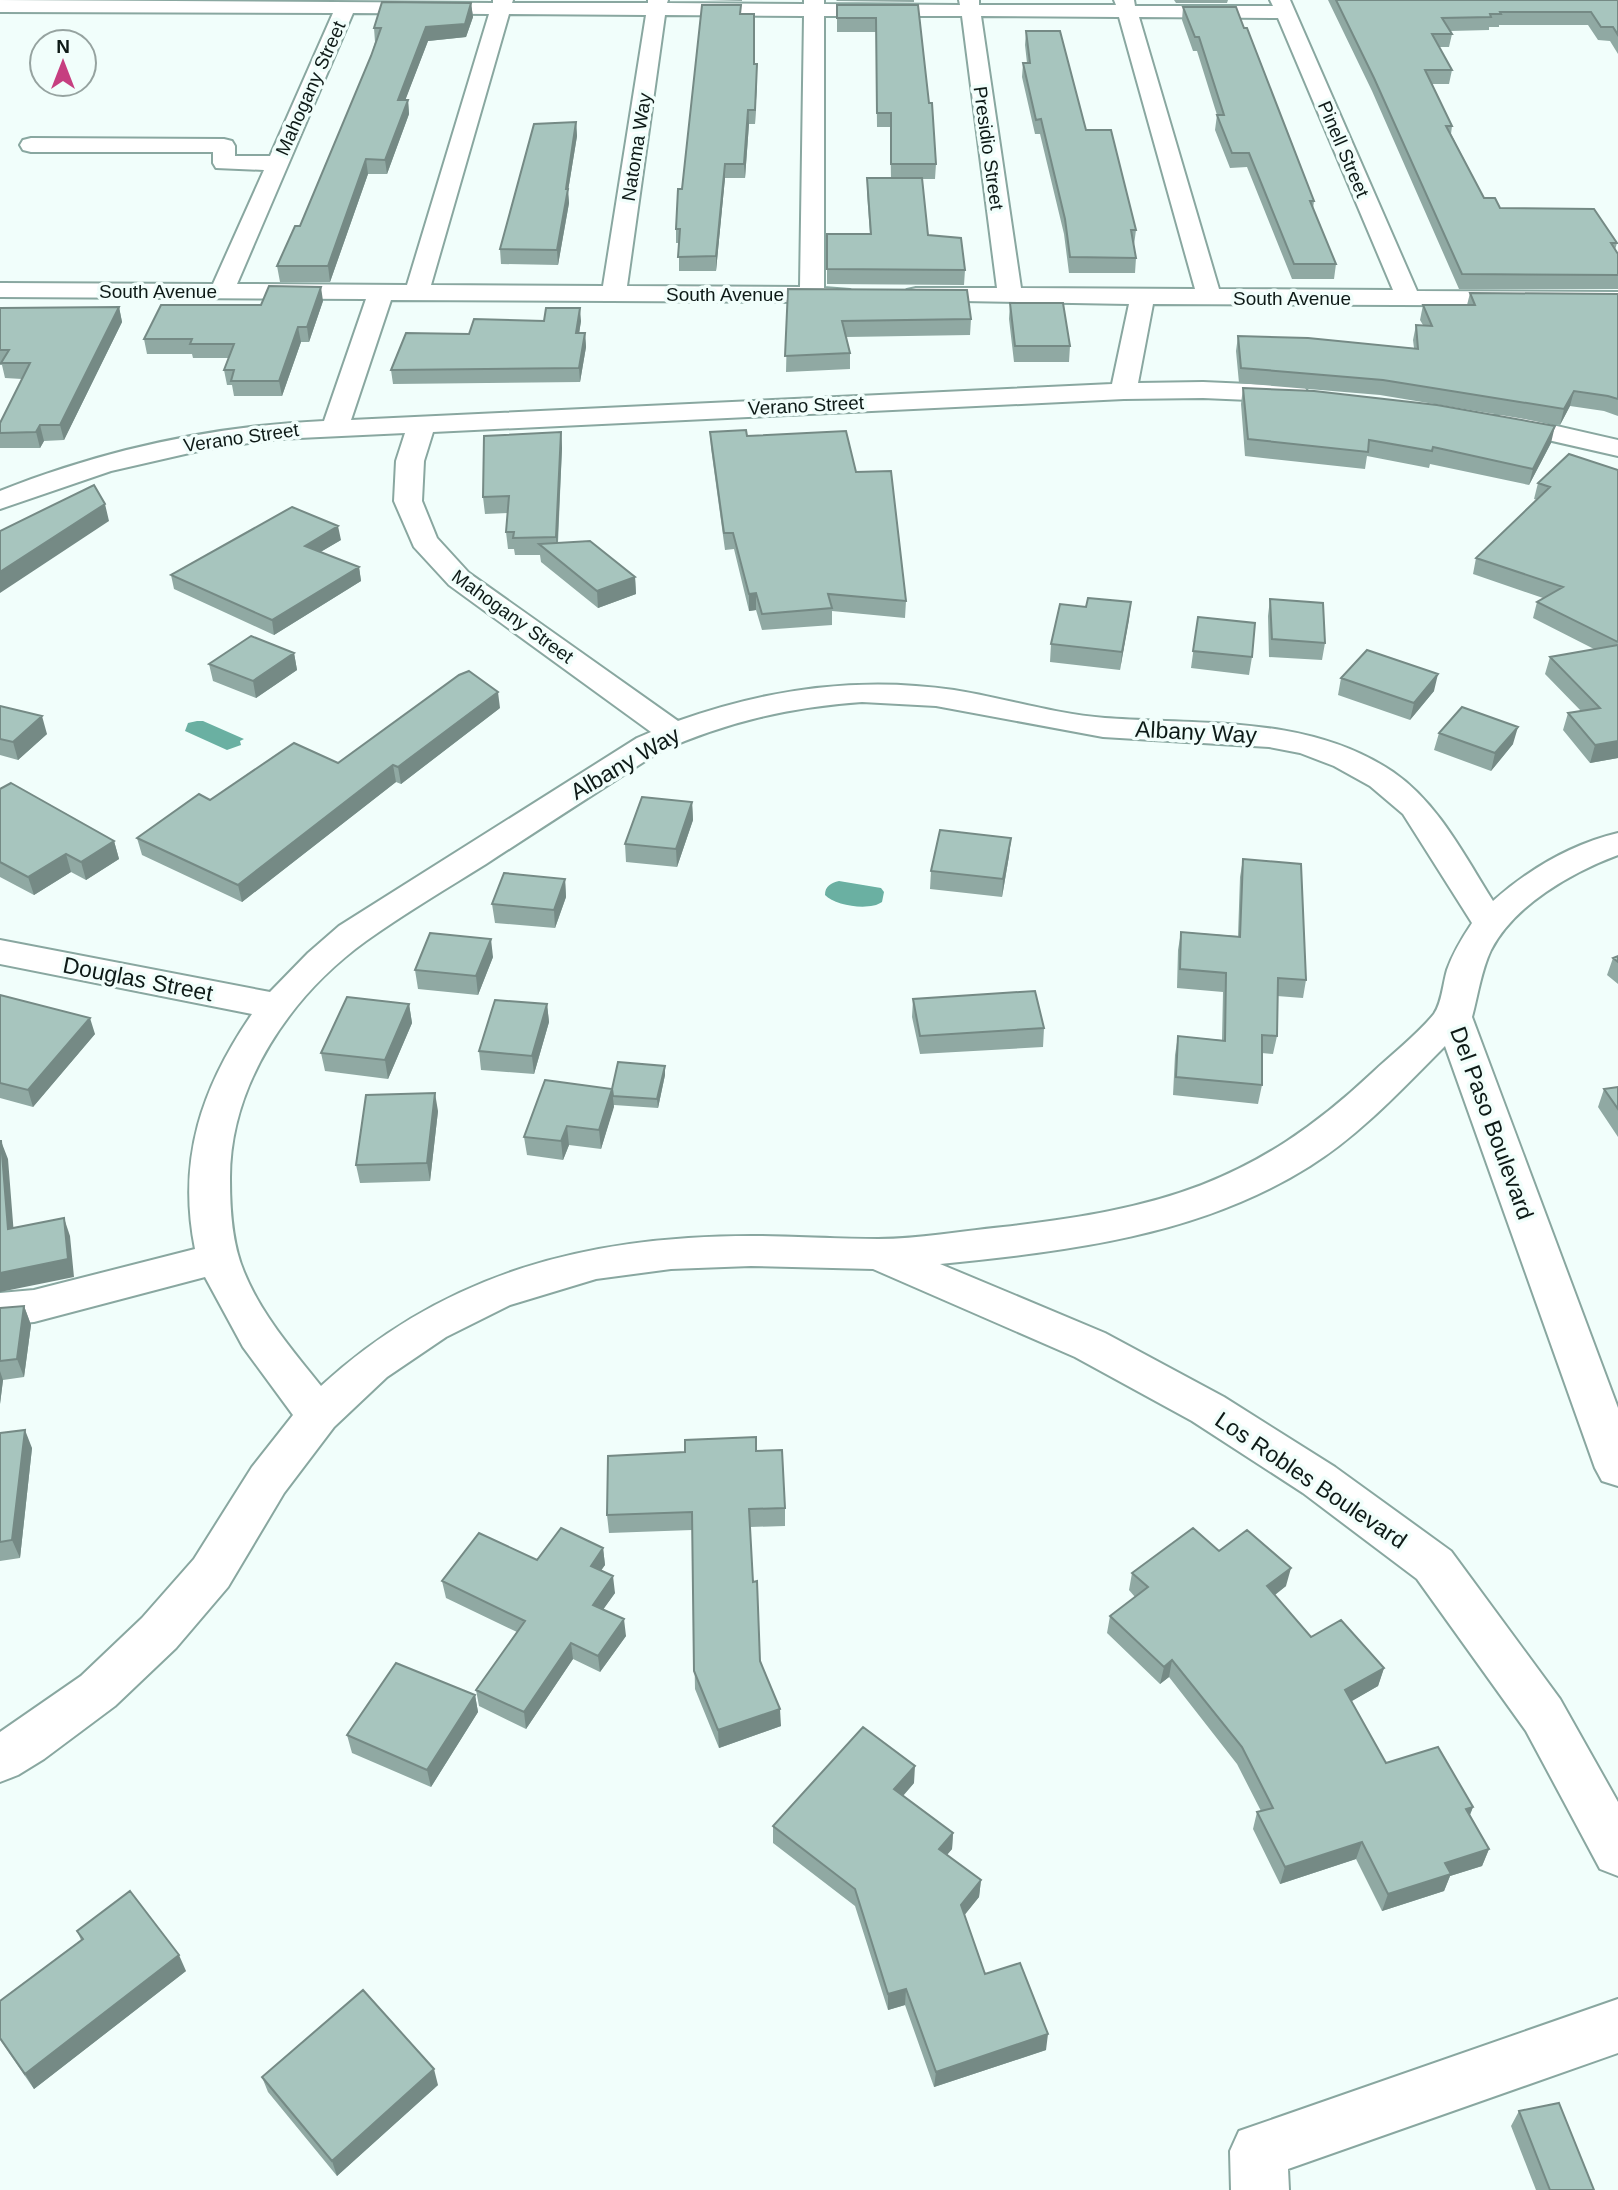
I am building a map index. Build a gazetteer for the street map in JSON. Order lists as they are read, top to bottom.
{
  "streets": {
    "street": [
      "Mahogany Street",
      "Natoma Way",
      "Presidio Street",
      "Pinell Street",
      "South Avenue",
      "Verano Street",
      "Albany Way",
      "Douglas Street",
      "Del Paso Boulevard",
      "Los Robles Boulevard"
    ]
  },
  "crossings": [
    ["Mahogany Street", "South Avenue"],
    ["Mahogany Street", "Verano Street"],
    ["Mahogany Street", "Albany Way"],
    ["Natoma Way", "South Avenue"],
    ["Presidio Street", "South Avenue"],
    ["Pinell Street", "South Avenue"],
    ["Albany Way", "Douglas Street"],
    ["Albany Way", "Del Paso Boulevard"],
    ["Albany Way", "Los Robles Boulevard"],
    ["Del Paso Boulevard", "Los Robles Boulevard"]
  ],
  "north": "top"
}
